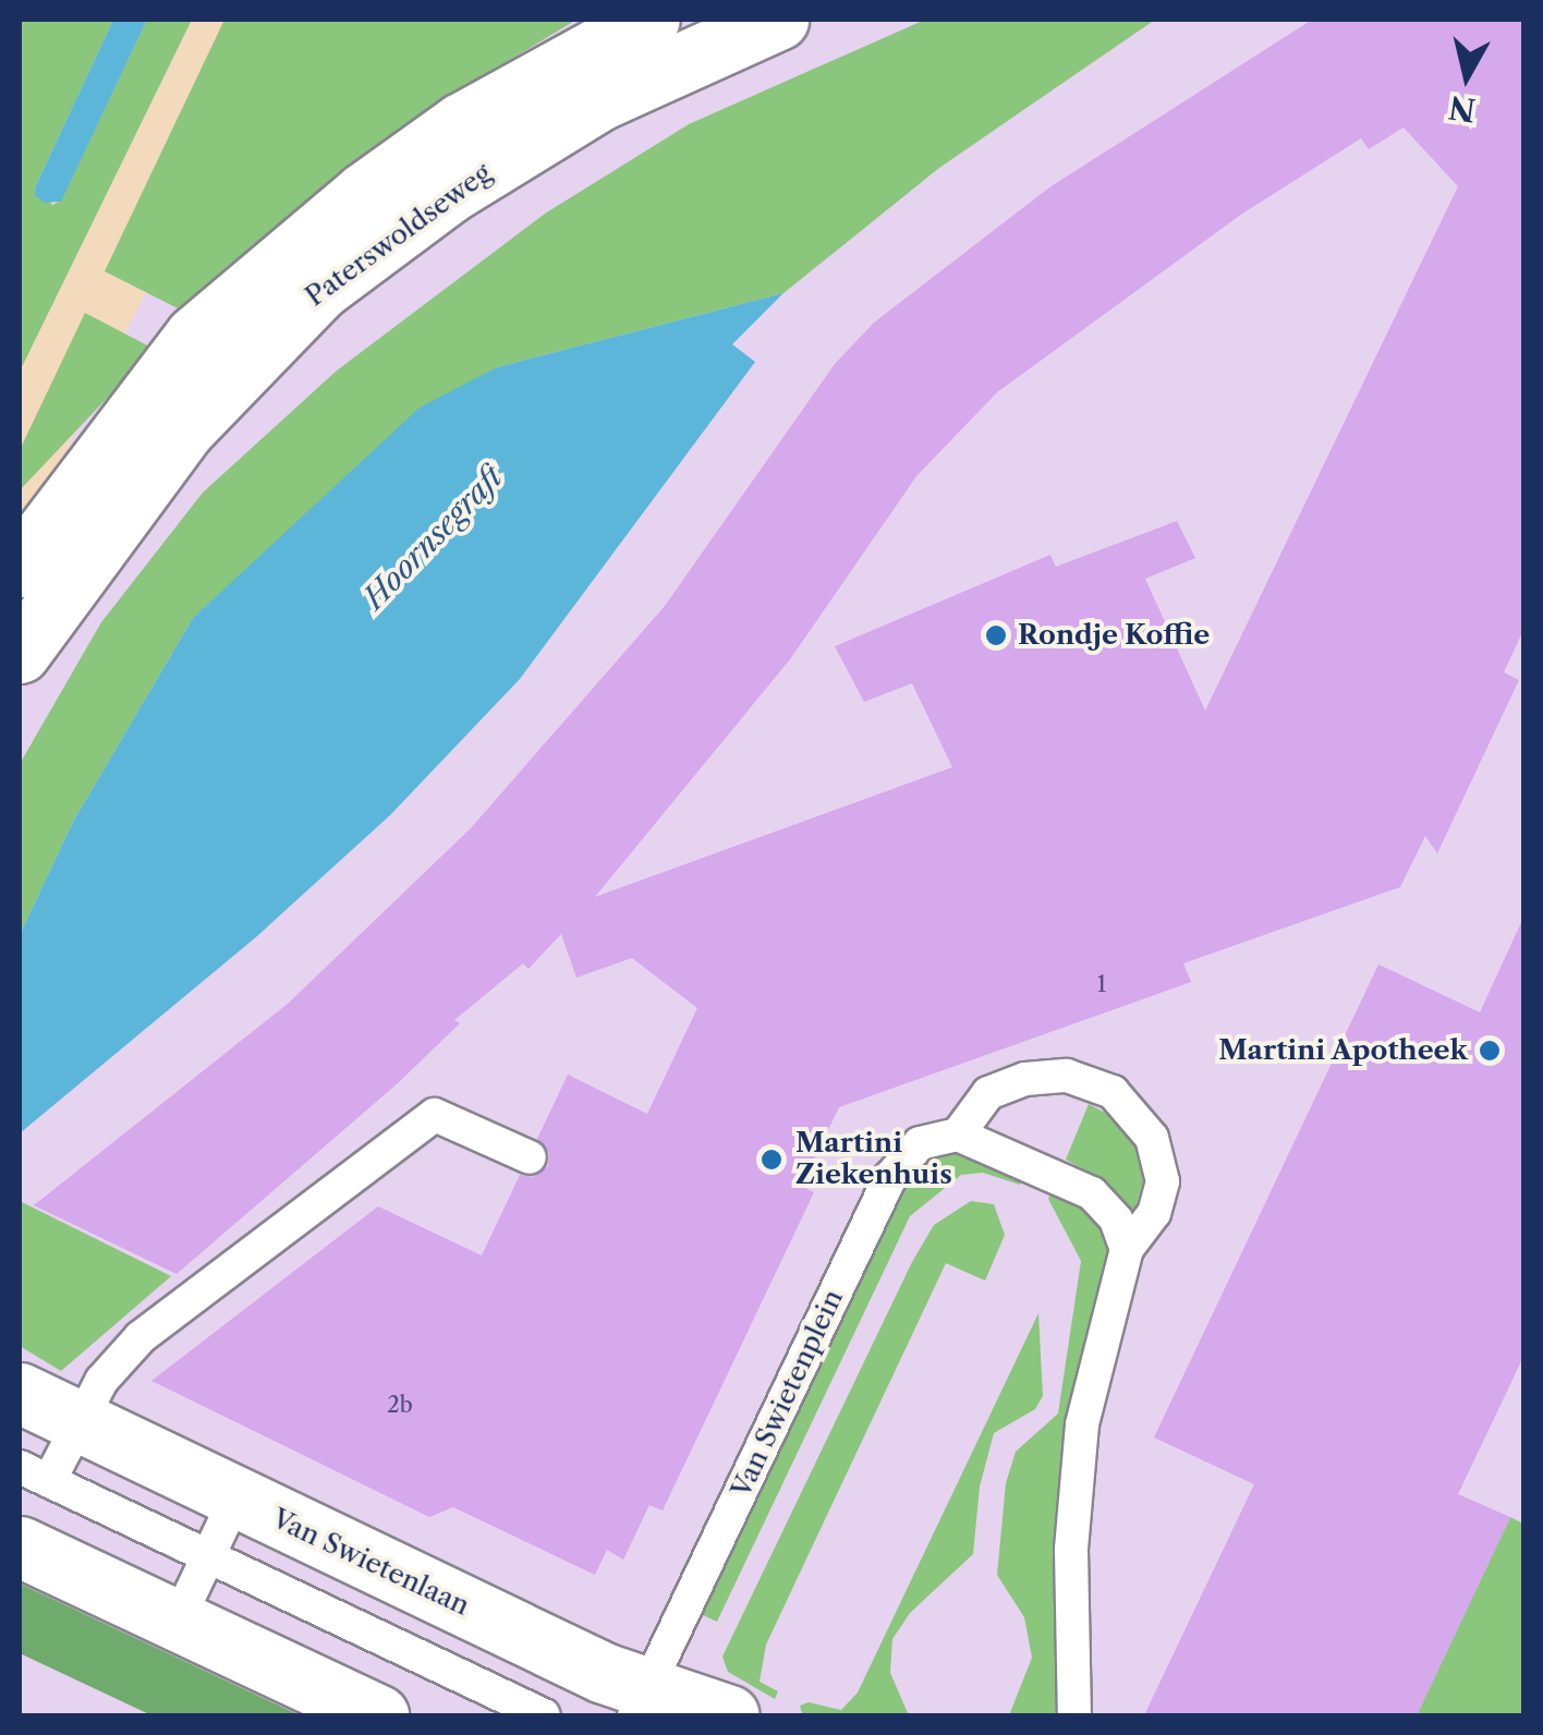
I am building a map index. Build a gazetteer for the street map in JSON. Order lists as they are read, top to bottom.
{
  "streets": {
    "main road": ["Paterswoldseweg", "Van Swietenlaan"],
    "lane": ["Van Swietenplein"]
  },
  "crossings": [
    ["Van Swietenplein", "Van Swietenlaan"]
  ],
  "water": ["Hoornsegraft"],
  "places": ["Rondje Koffie", "Martini Apotheek", "Martini Ziekenhuis"],
  "house_numbers": ["1", "2b"],
  "north": "bottom"
}
